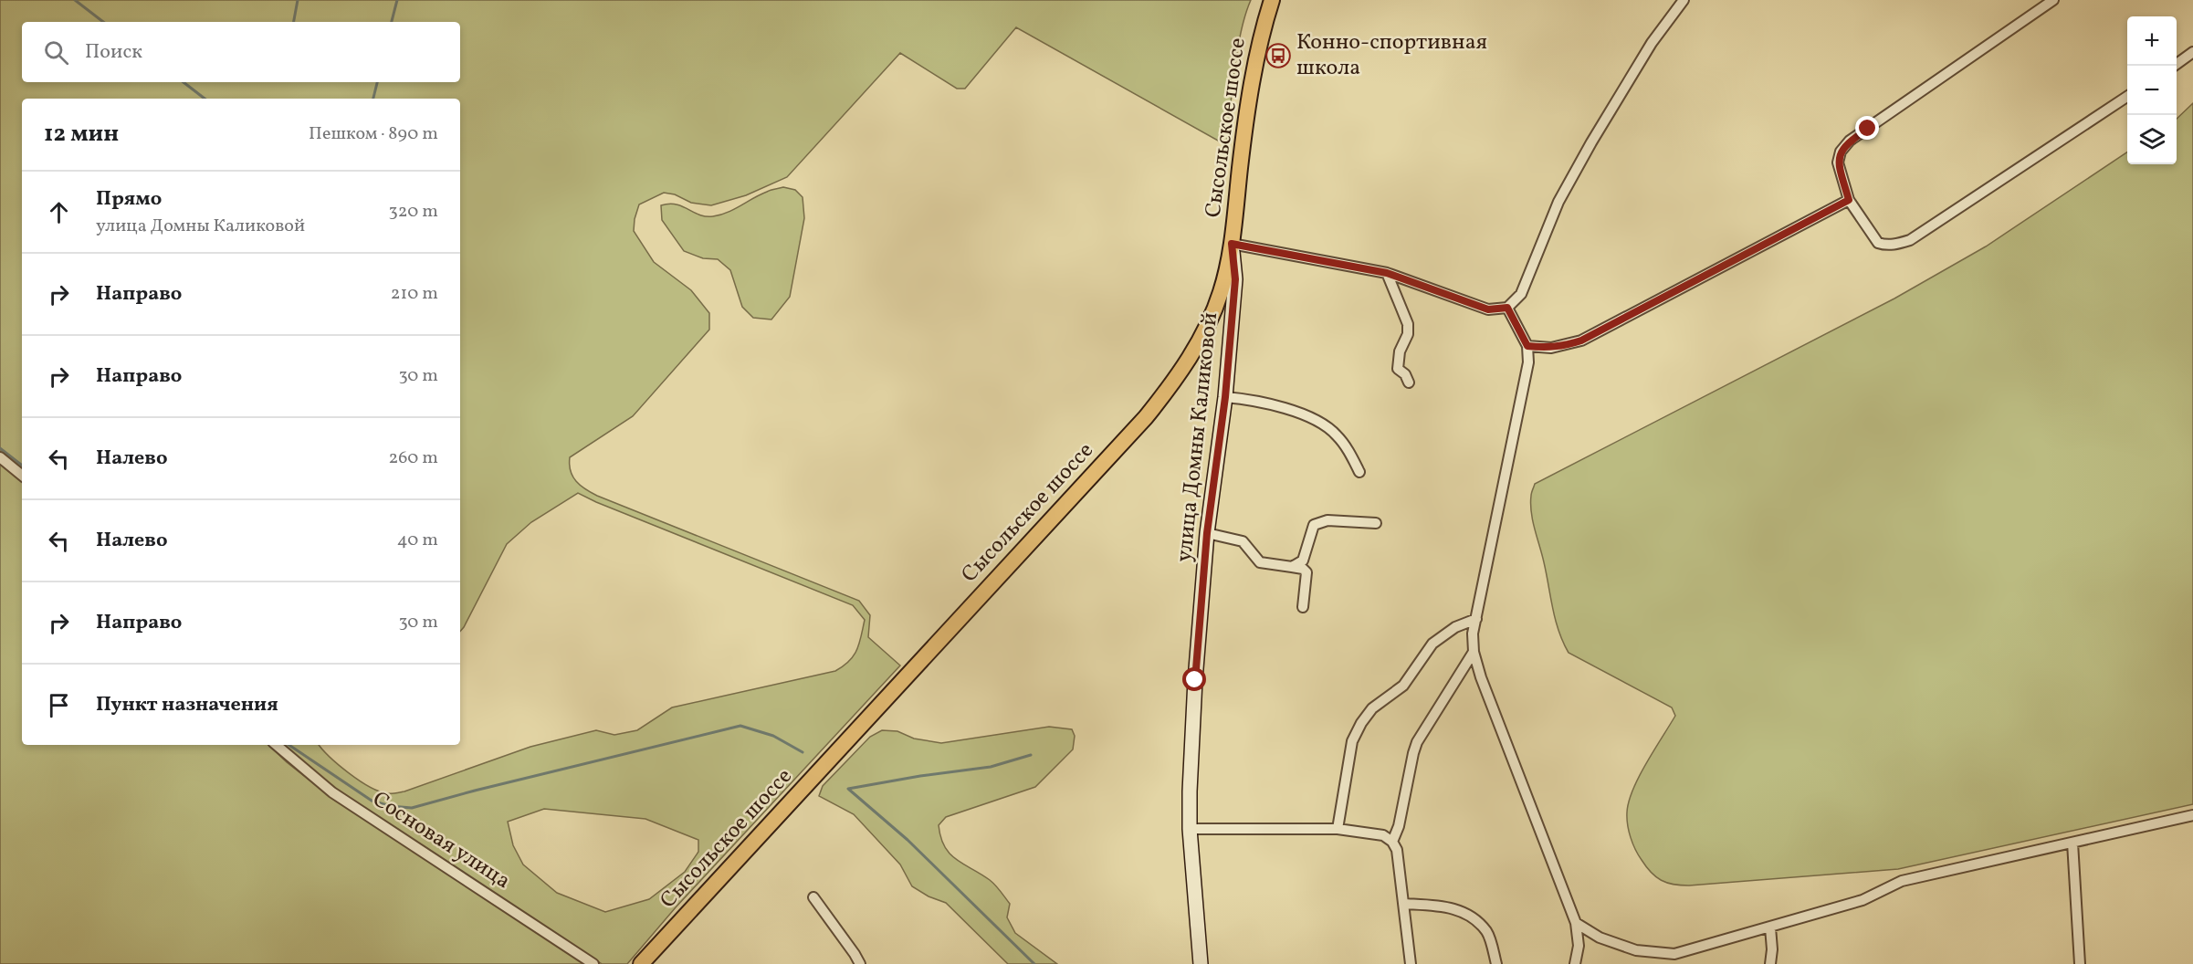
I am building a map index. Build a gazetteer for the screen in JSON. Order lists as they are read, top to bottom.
{
  "streets": {
    "highway": ["Сысольское шоссе"],
    "main road": ["улица Домны Каликовой"],
    "street": ["Сосновая улица"]
  },
  "crossings": [
    ["Сысольское шоссе", "улица Домны Каликовой"]
  ],
  "places": {
    "bus stop": ["Конно-спортивная школа"]
  },
  "page": {
    "map_buttons": ["+", "−"],
    "search": "Поиск",
    "heading": ["12 мин", "Пешком · 890 m"],
    "list": [
      ["Прямо", "улица Домны Каликовой", "320 m"],
      ["Направо", "210 m"],
      ["Направо", "30 m"],
      ["Налево", "260 m"],
      ["Налево", "40 m"],
      ["Направо", "30 m"],
      "Пункт назначения"
    ]
  }
}
